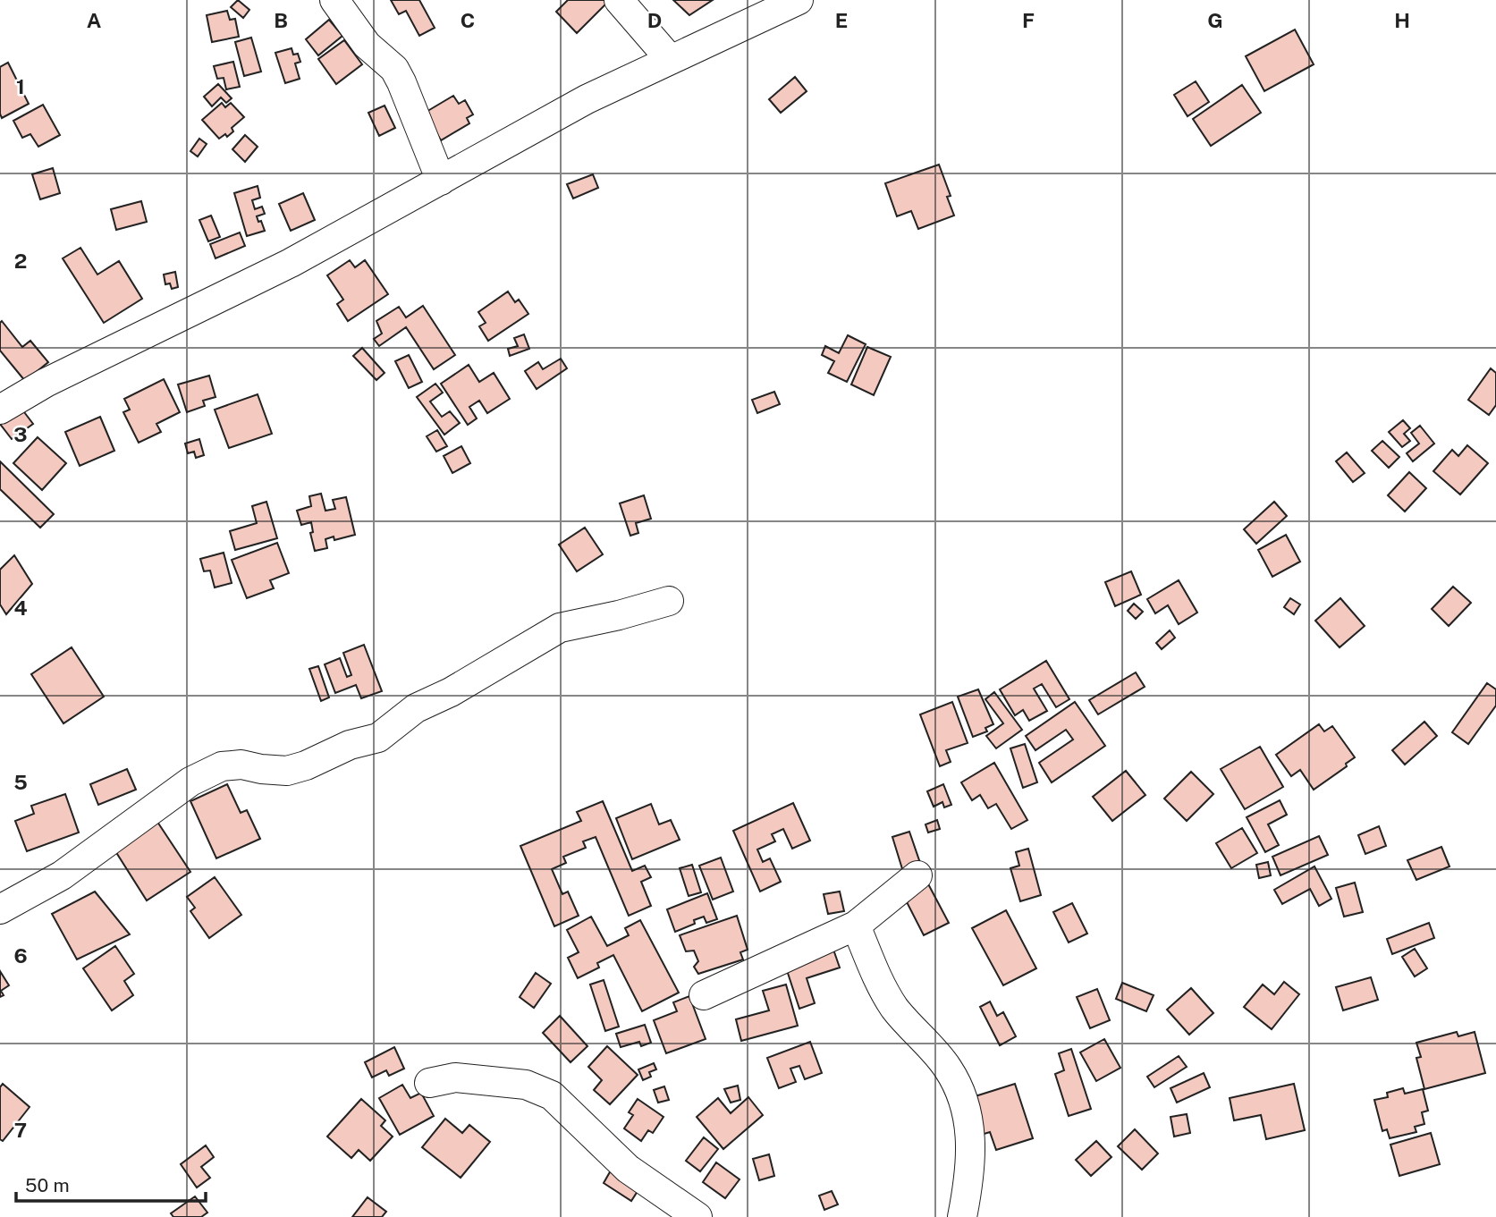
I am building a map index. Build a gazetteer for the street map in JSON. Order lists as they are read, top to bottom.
{
  "scale_bar": "50 m",
  "grid": {
    "columns": [
      "A",
      "B",
      "C",
      "D",
      "E",
      "F",
      "G",
      "H"
    ],
    "rows": [
      "1",
      "2",
      "3",
      "4",
      "5",
      "6",
      "7"
    ]
  }
}
